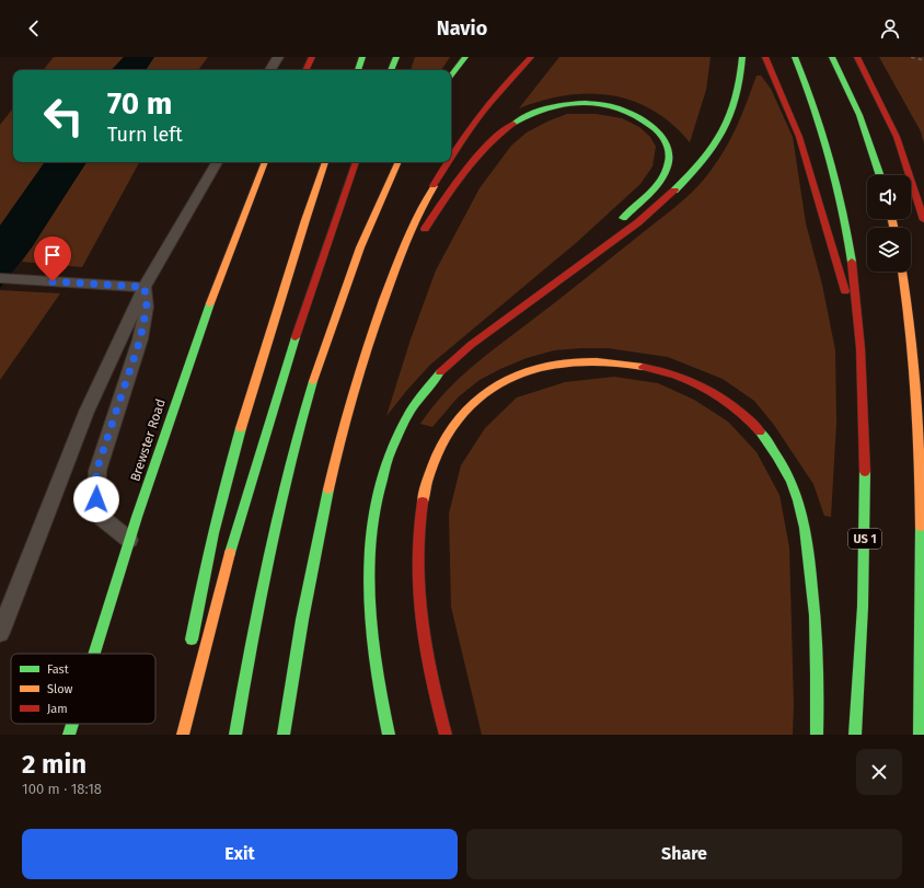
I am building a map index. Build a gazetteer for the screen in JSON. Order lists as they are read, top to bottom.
{
  "streets": {
    "main road": ["Brewster Road", "US 1"]
  },
  "legend": ["Fast", "Slow", "Jam"],
  "page": {
    "header": "Navio",
    "turn": ["70 m", "Turn left"],
    "heading": ["2 min", "100 m · 18:18"],
    "buttons": ["Exit", "Share"]
  }
}
